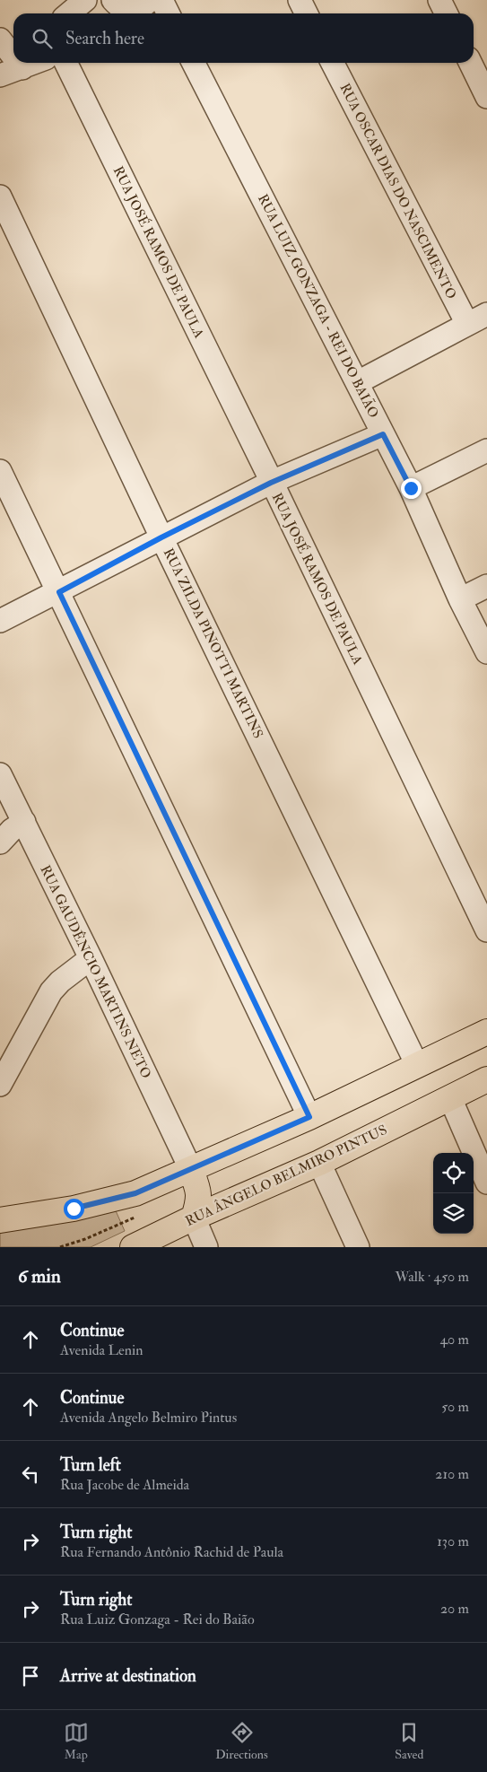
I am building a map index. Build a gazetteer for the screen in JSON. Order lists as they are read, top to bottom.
{
  "streets": {
    "main road": ["RUA ÂNGELO BELMIRO PINTUS"],
    "street": [
      "RUA OSCAR DIAS DO NASCIMENTO",
      "RUA JOSÉ RAMOS DE PAULA",
      "RUA LUIZ GONZAGA - REI DO BAIÃO",
      "RUA ZILDA PINOTTI MARTINS",
      "RUA GAUDÊNCIO MARTINS NETO"
    ]
  },
  "page": {
    "search": "Search here",
    "heading": ["6 min", "Walk · 450 m"],
    "list": [
      ["Continue", "Avenida Lenin", "40 m"],
      ["Continue", "Avenida Angelo Belmiro Pintus", "50 m"],
      ["Turn left", "Rua Jacobe de Almeida", "210 m"],
      ["Turn right", "Rua Fernando Antônio Rachid de Paula", "130 m"],
      ["Turn right", "Rua Luiz Gonzaga - Rei do Baião", "20 m"],
      "Arrive at destination"
    ],
    "nav": ["Map", "Directions", "Saved"]
  }
}
